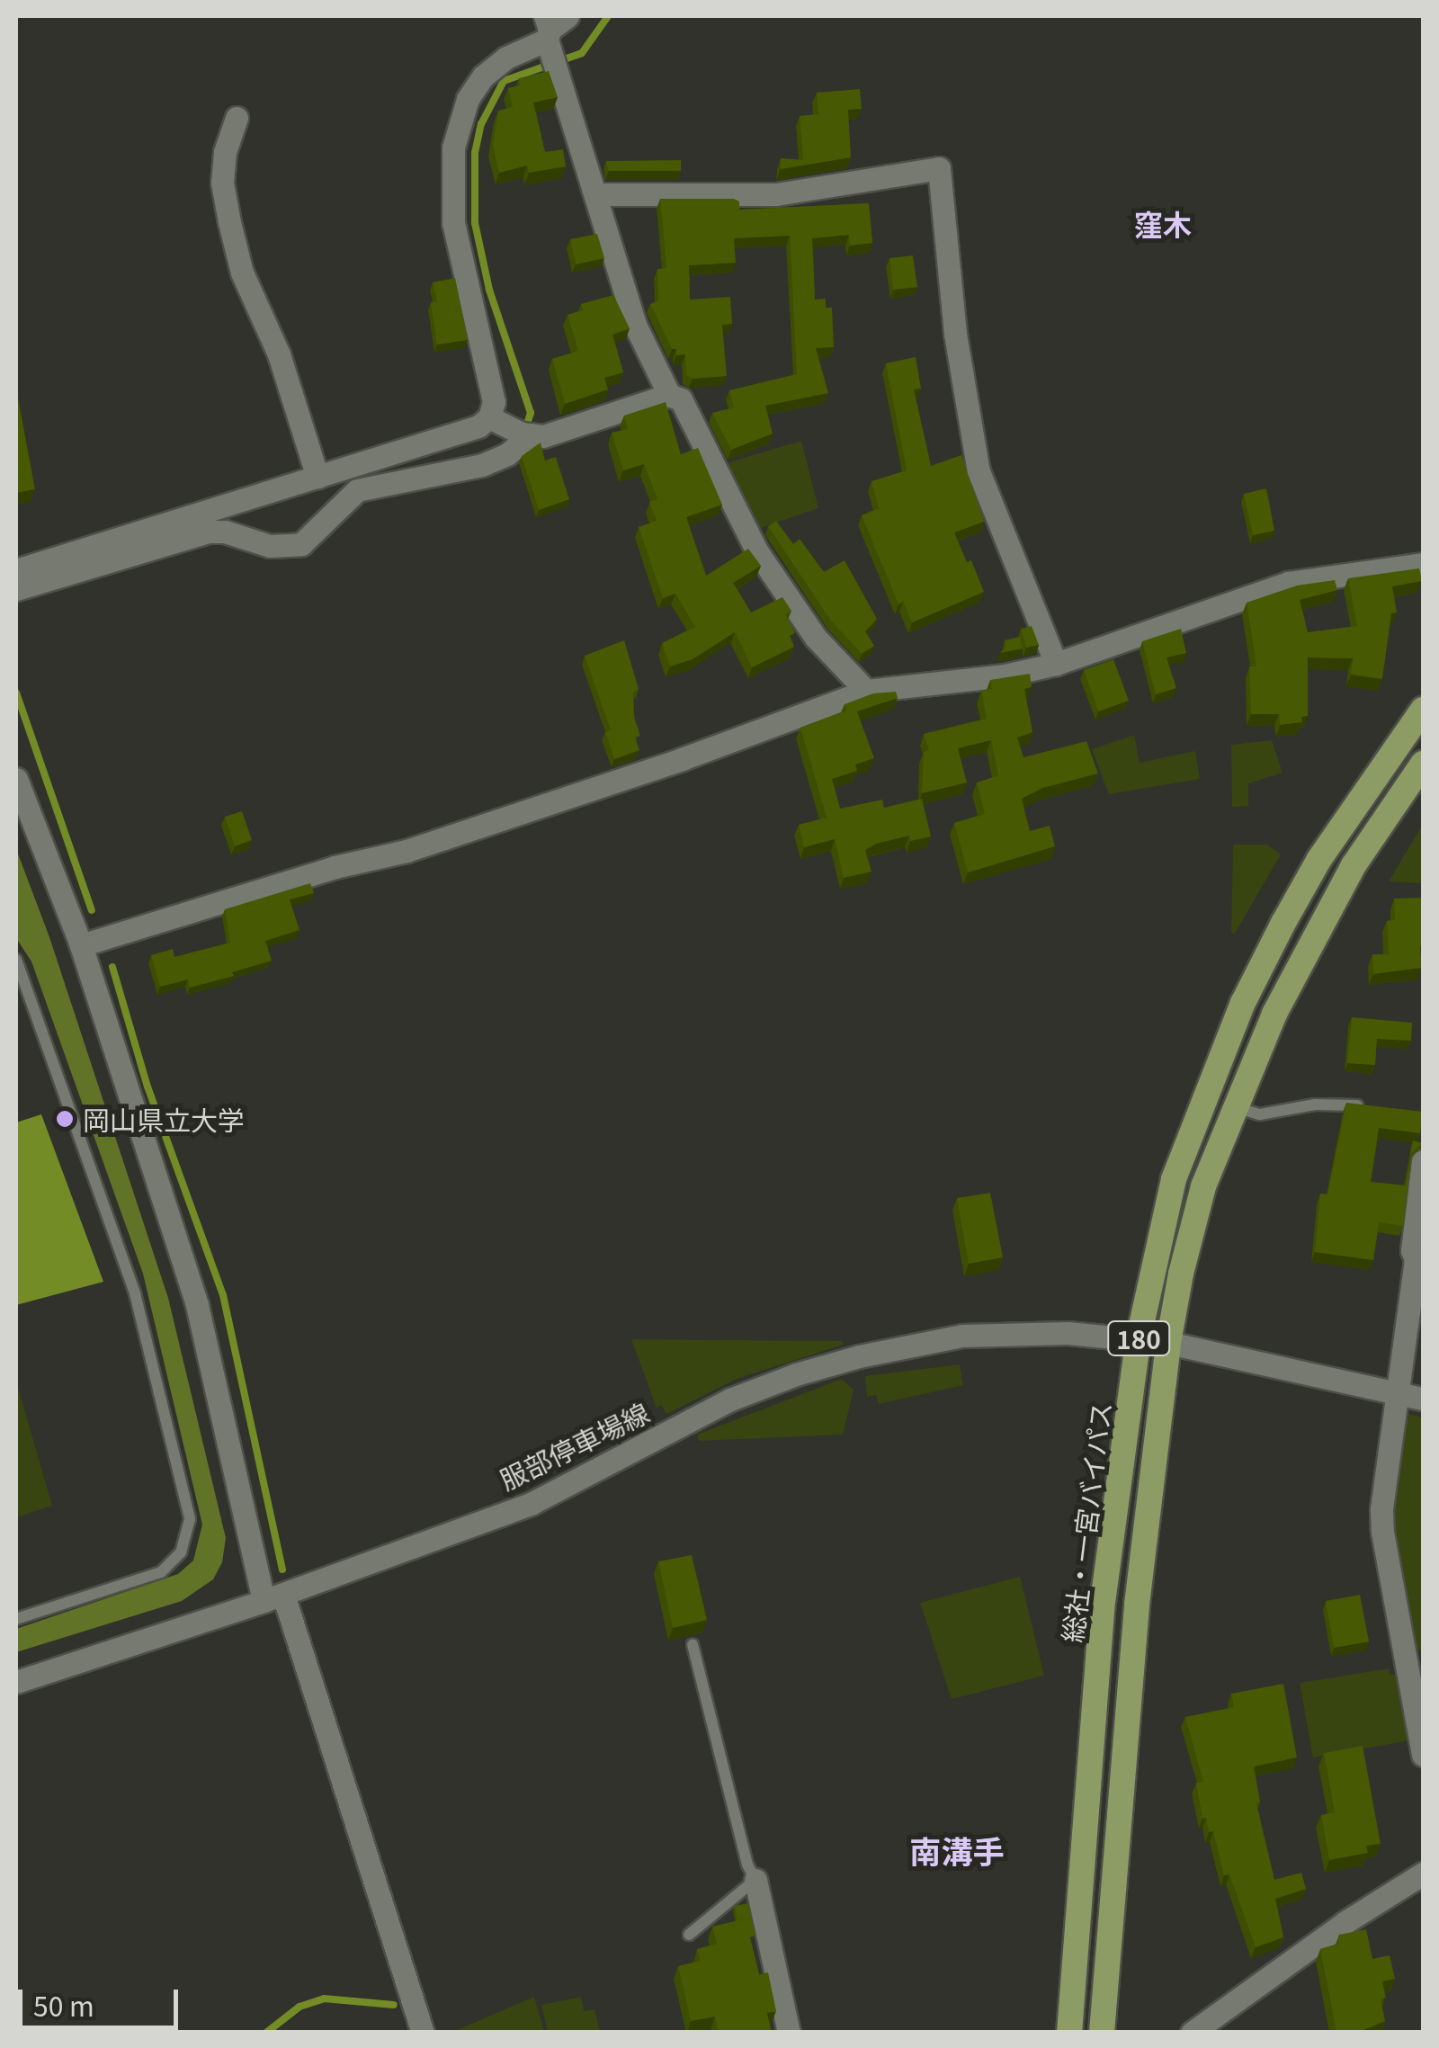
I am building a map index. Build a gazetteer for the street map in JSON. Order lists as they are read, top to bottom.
{
  "streets": {
    "highway": ["180", "総社・一宮バイパス"],
    "street": ["服部停車場線"]
  },
  "crossings": [
    ["180", "服部停車場線"],
    ["服部停車場線", "総社・一宮バイパス"]
  ],
  "districts": ["窪木", "南溝手"],
  "places": ["岡山県立大学"],
  "scale_bar": "50 m"
}
